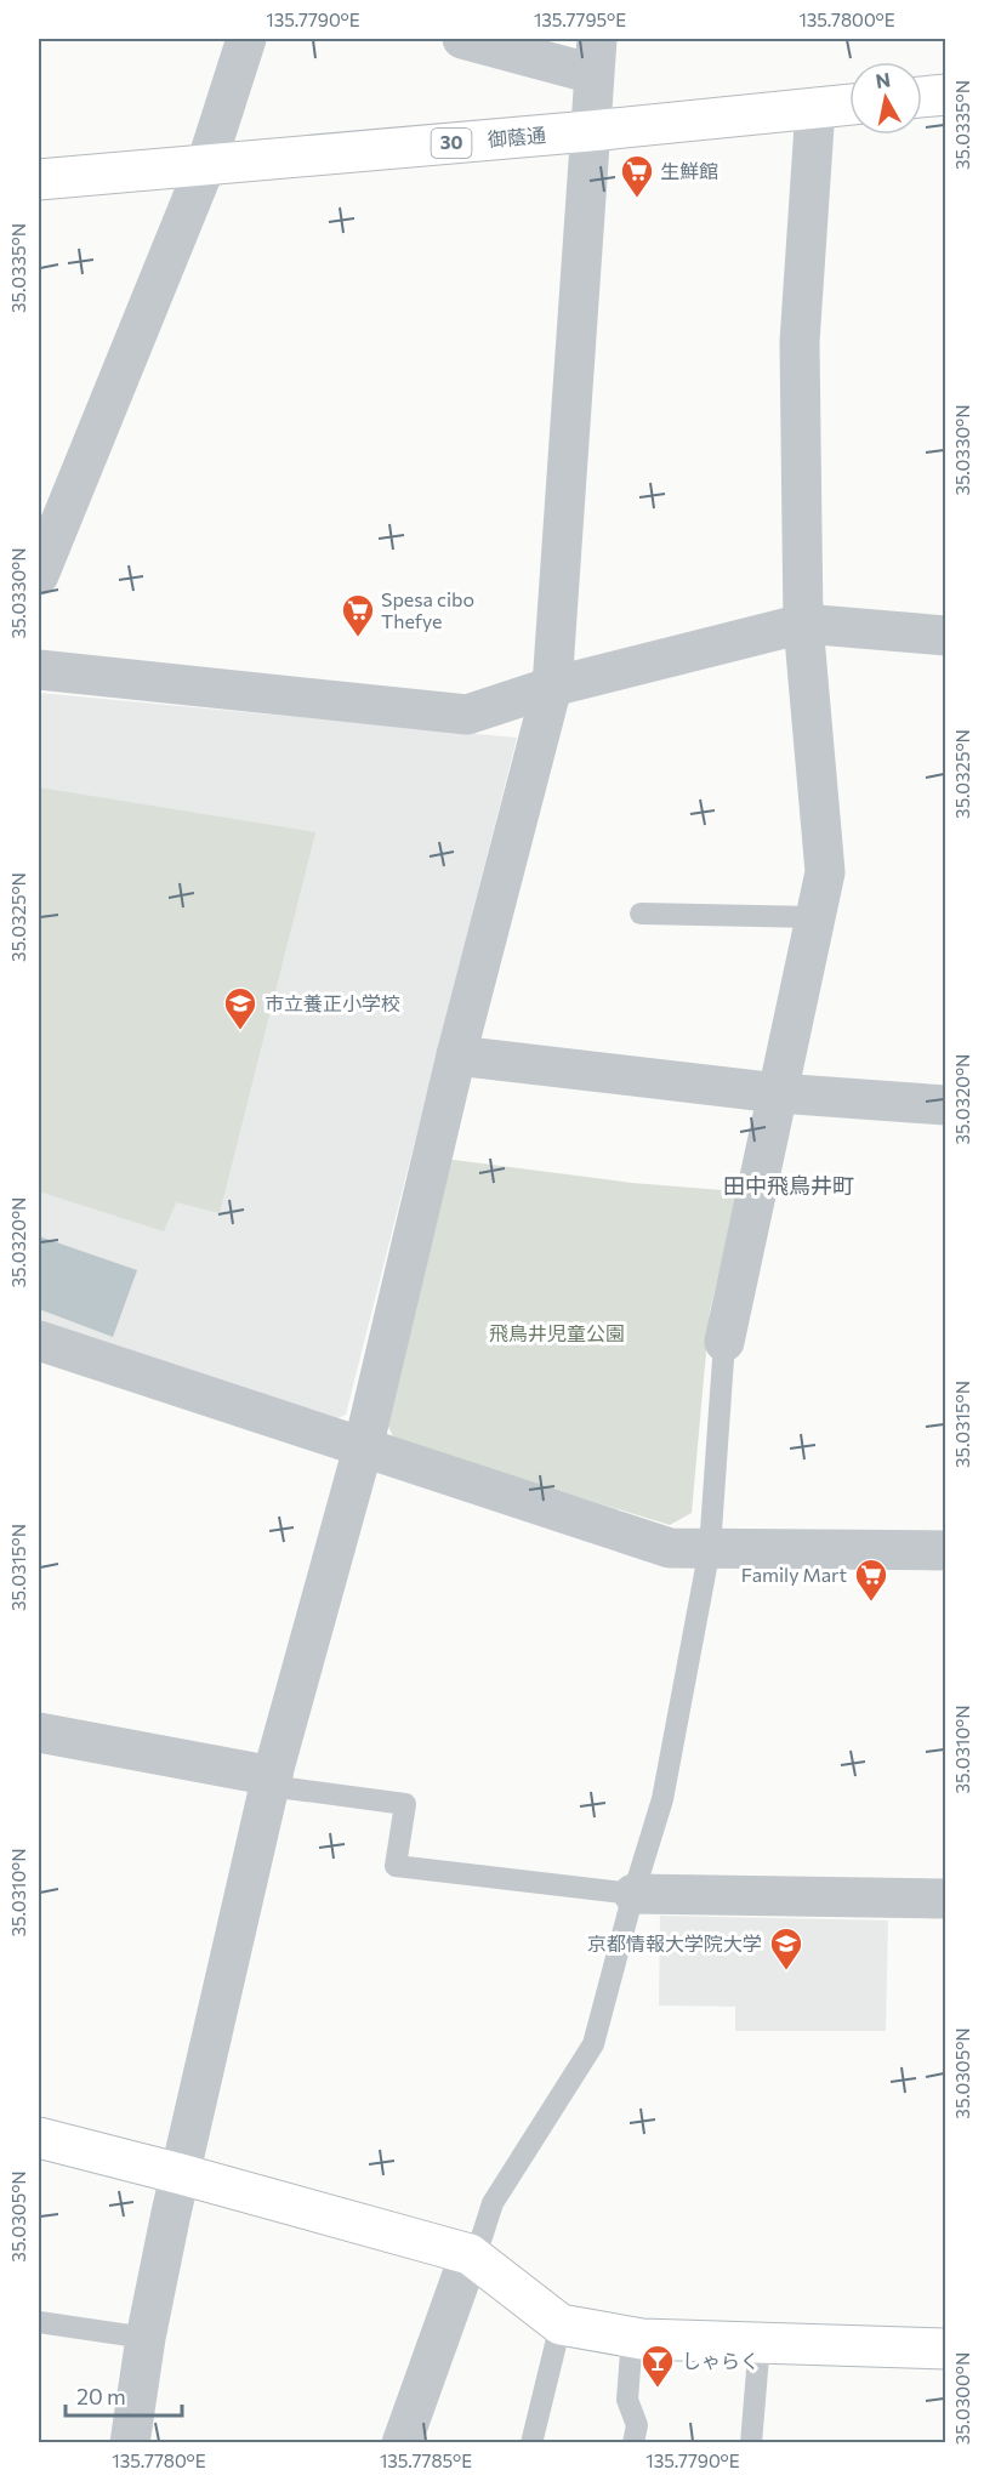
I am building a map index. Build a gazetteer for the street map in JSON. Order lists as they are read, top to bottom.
{
  "streets": {
    "street": ["御蔭通", "30"]
  },
  "districts": ["田中飛鳥井町"],
  "parks": ["飛鳥井児童公園"],
  "places": {
    "supermarket": ["生鮮館", "Spesa cibo Thefye", "Family Mart"],
    "school or university": ["市立養正小学校", "京都情報大学院大学"],
    "bar": ["しゃらく"]
  },
  "scale_bar": "20 m",
  "north": "top",
  "coordinates": [
    "135.7790°E",
    "135.7795°E",
    "135.7800°E",
    "35.0335°N",
    "35.0330°N",
    "35.0325°N",
    "35.0320°N",
    "35.0315°N",
    "35.0310°N",
    "35.0305°N",
    "35.0300°N",
    "135.7780°E",
    "135.7785°E"
  ]
}
